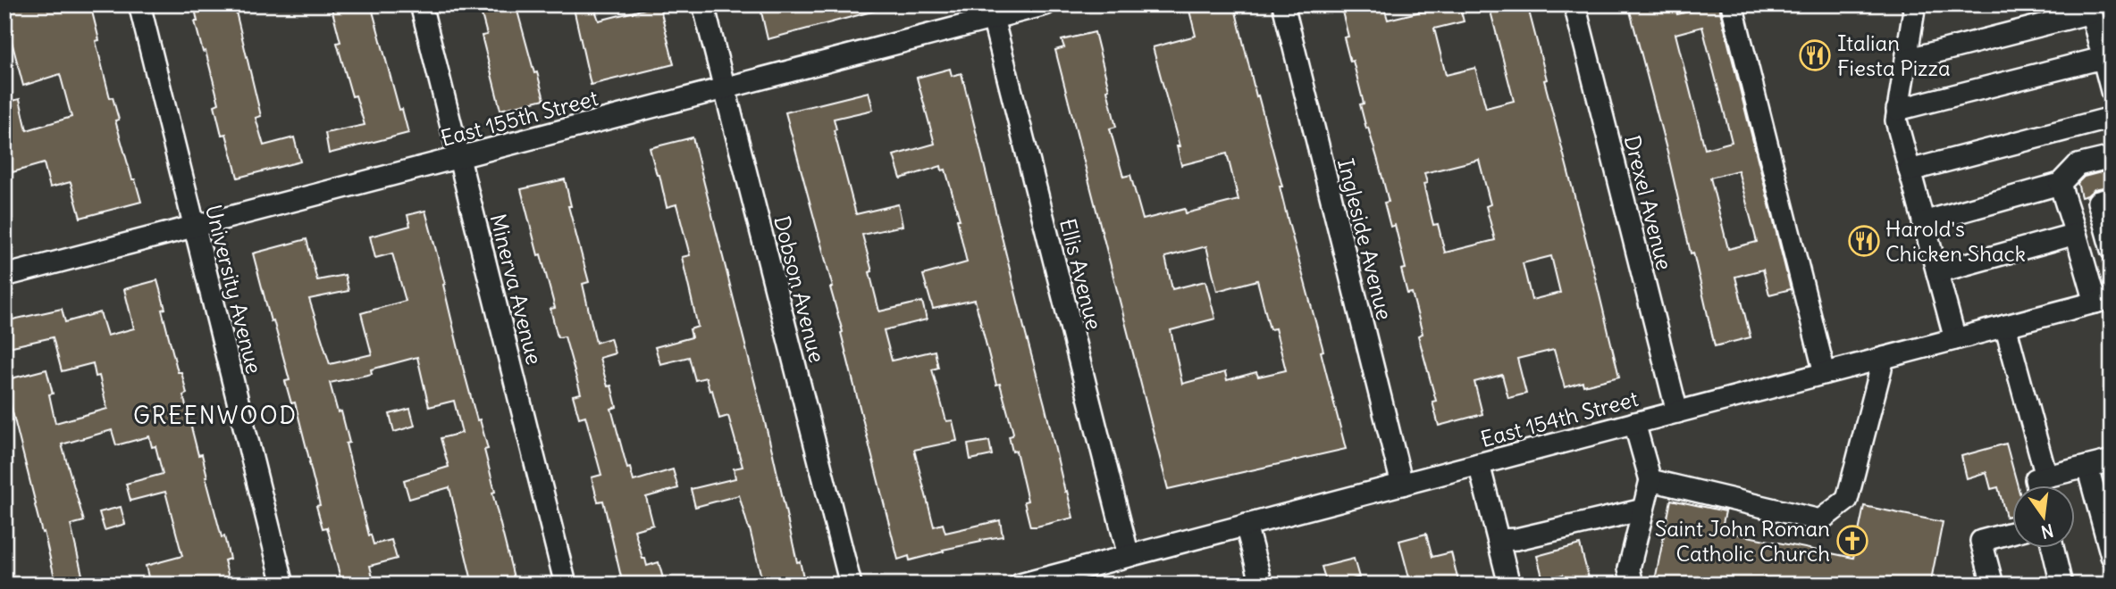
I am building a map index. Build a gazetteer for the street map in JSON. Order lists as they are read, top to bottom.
{
  "streets": {
    "street": [
      "East 155th Street",
      "Drexel Avenue",
      "Ingleside Avenue",
      "Ellis Avenue",
      "University Avenue",
      "Minerva Avenue",
      "Dobson Avenue",
      "East 154th Street"
    ]
  },
  "crossings": [
    ["East 155th Street", "Ellis Avenue"],
    ["East 155th Street", "University Avenue"],
    ["East 155th Street", "Minerva Avenue"],
    ["East 155th Street", "Dobson Avenue"],
    ["Drexel Avenue", "East 154th Street"],
    ["Ingleside Avenue", "East 154th Street"],
    ["Ellis Avenue", "East 154th Street"]
  ],
  "districts": ["GREENWOOD"],
  "places": {
    "restaurant": ["Italian Fiesta Pizza", "Harold's Chicken Shack"],
    "church": ["Saint John Roman Catholic Church"]
  },
  "north": "bottom"
}
